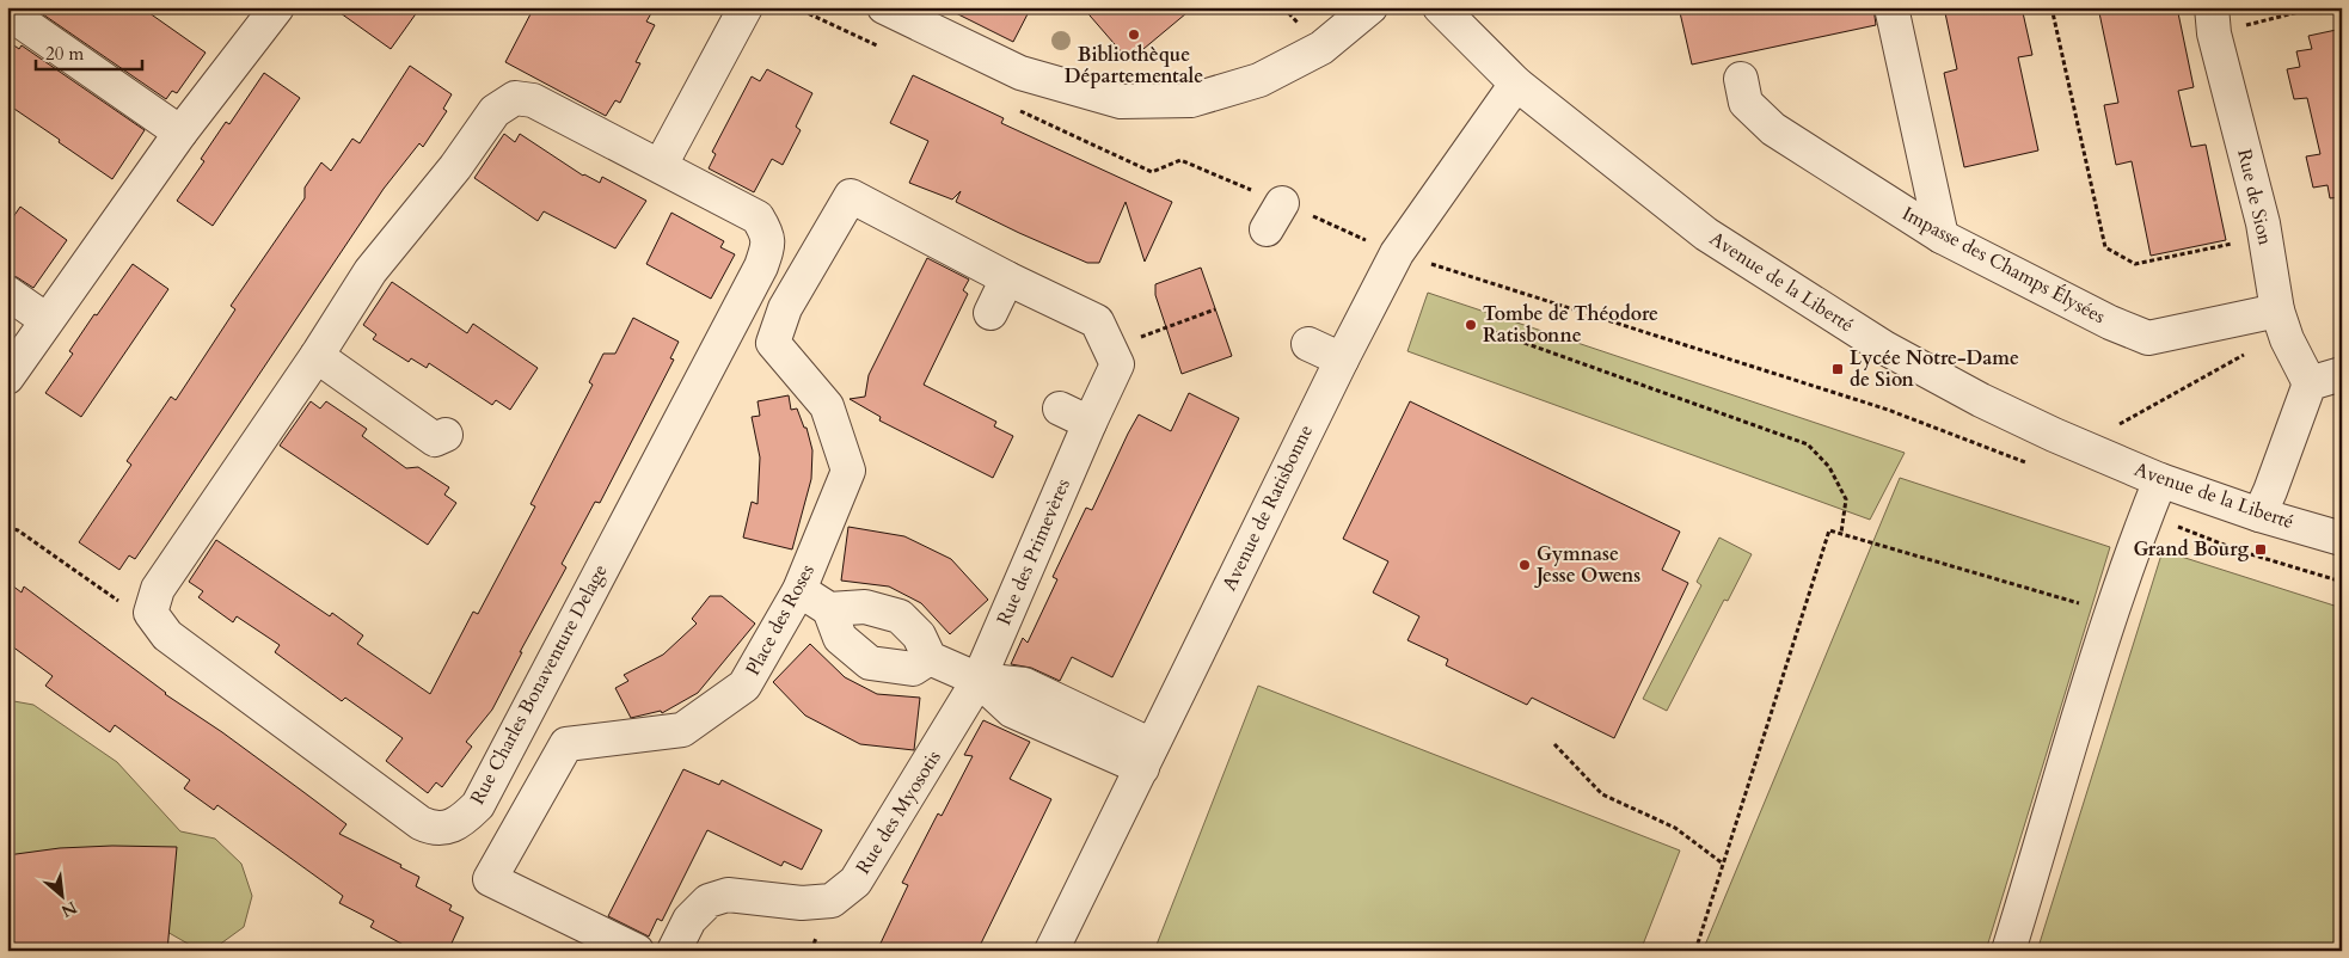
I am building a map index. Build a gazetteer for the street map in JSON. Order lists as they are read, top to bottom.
{
  "streets": {
    "street": [
      "Rue de Sion",
      "Impasse des Champs Élysées",
      "Avenue de la Liberté",
      "Avenue de Ratisbonne",
      "Rue des Primevères",
      "Place des Roses",
      "Rue Charles Bonaventure Delage",
      "Rue des Myosotis"
    ]
  },
  "crossings": [
    ["Rue de Sion", "Impasse des Champs Élysées"],
    ["Avenue de la Liberté", "Avenue de Ratisbonne"],
    ["Rue des Primevères", "Place des Roses"],
    ["Rue des Primevères", "Rue des Myosotis"]
  ],
  "places": {
    "other": ["Bibliothèque Départementale", "Tombe de Théodore Ratisbonne", "Gymnase Jesse Owens"],
    "transit": ["Lycée Notre-Dame de Sion", "Grand Bourg"]
  },
  "scale_bar": "20 m",
  "north": "bottom right"
}
